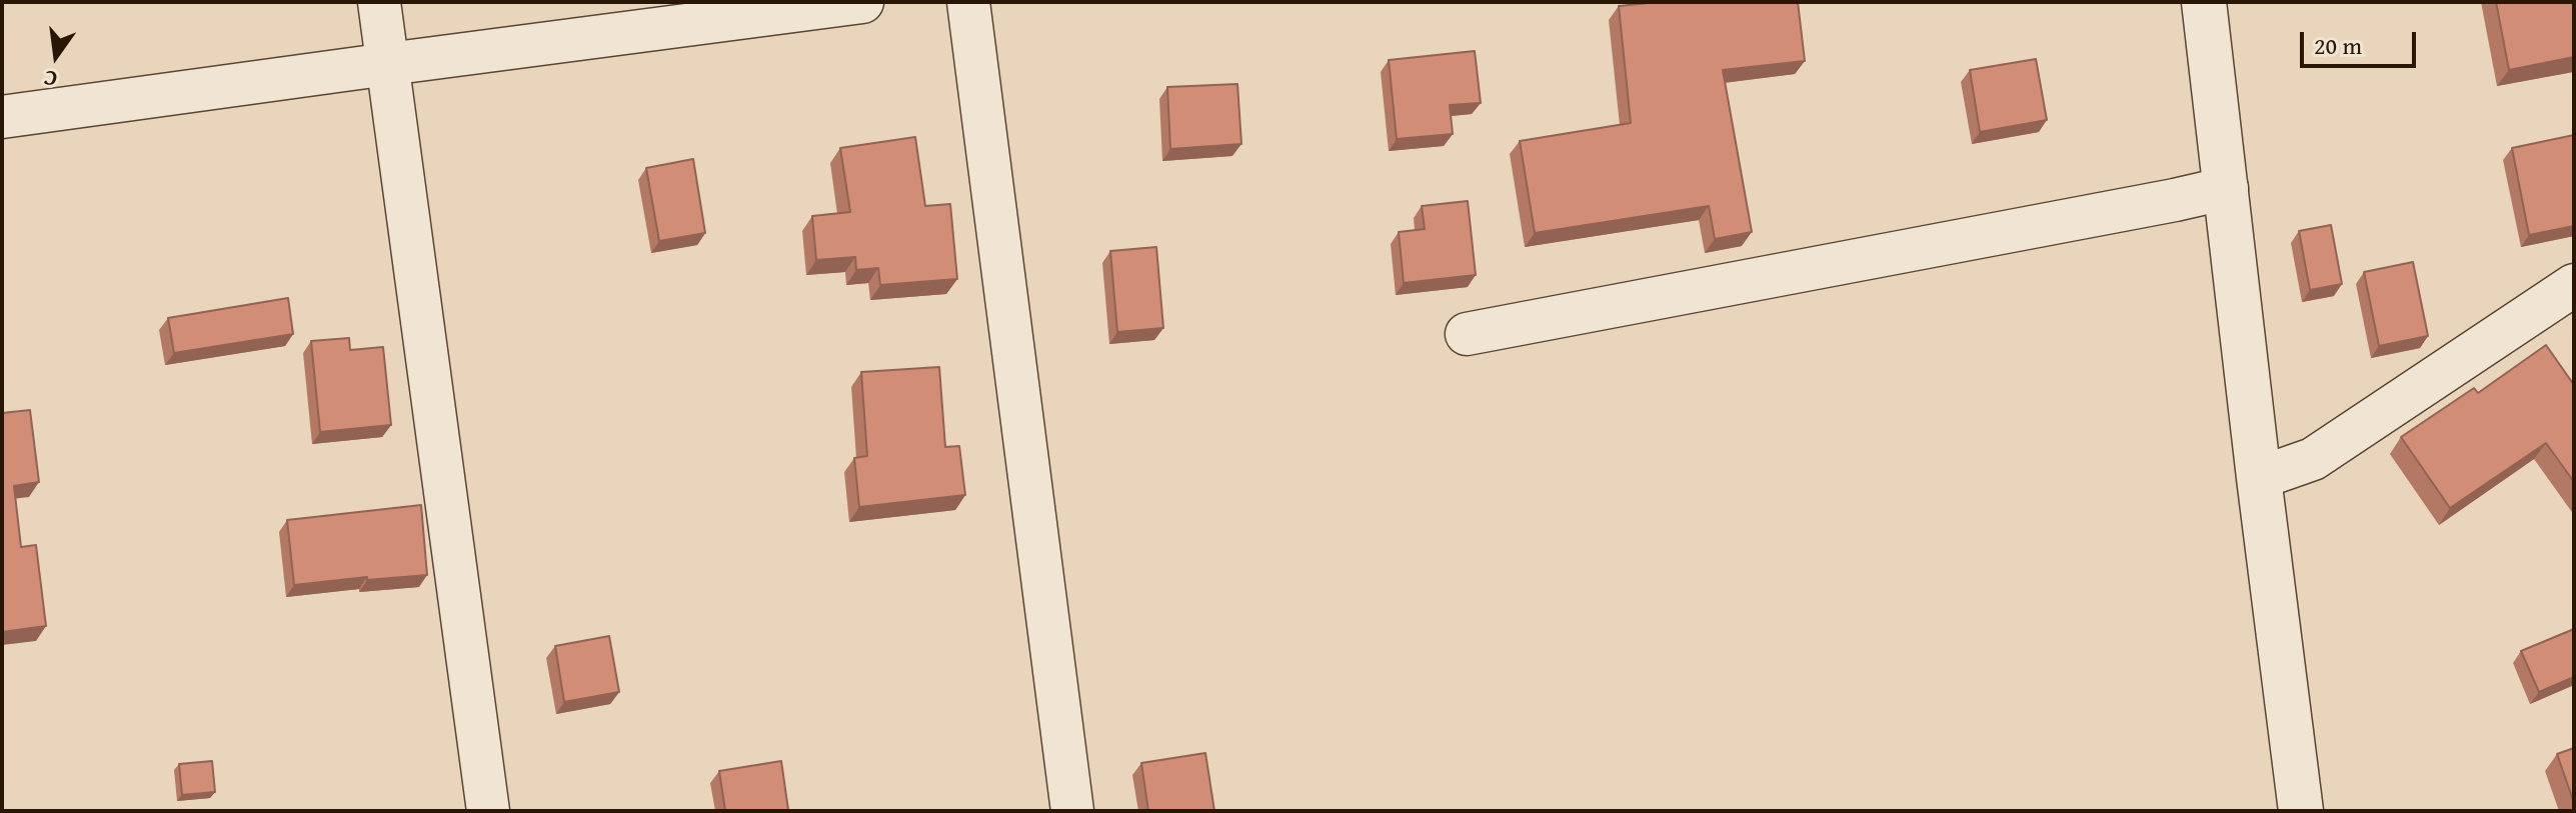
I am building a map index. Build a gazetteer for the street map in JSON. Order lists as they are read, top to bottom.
{
  "scale_bar": "20 m",
  "north": "bottom"
}
